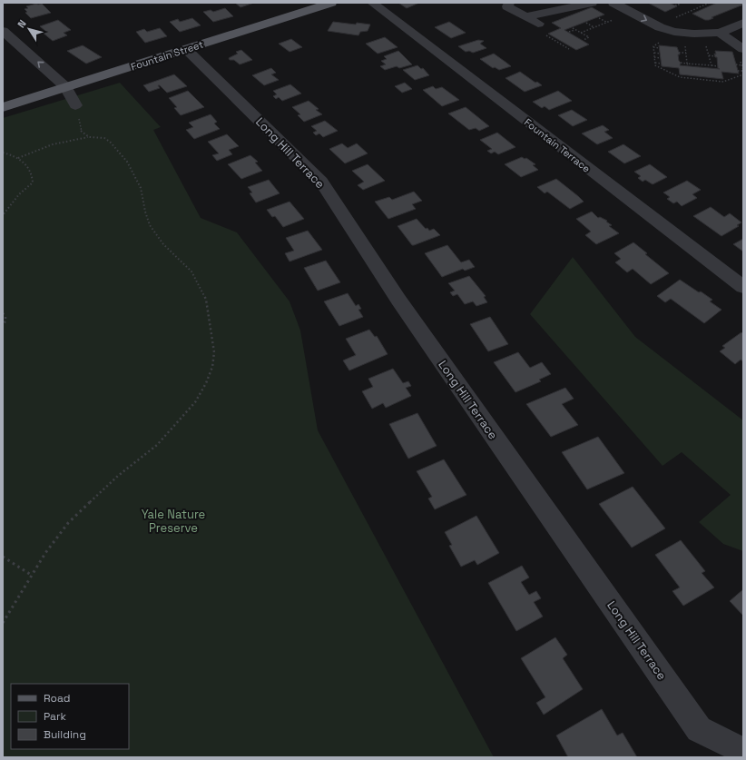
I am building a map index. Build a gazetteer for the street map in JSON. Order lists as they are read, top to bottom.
{
  "streets": {
    "main road": ["Fountain Street"],
    "street": ["Fountain Terrace", "Long Hill Terrace"]
  },
  "crossings": [
    ["Fountain Street", "Long Hill Terrace"]
  ],
  "parks": ["Yale Nature Preserve"],
  "legend": ["Road", "Park", "Building"],
  "north": "top left"
}
